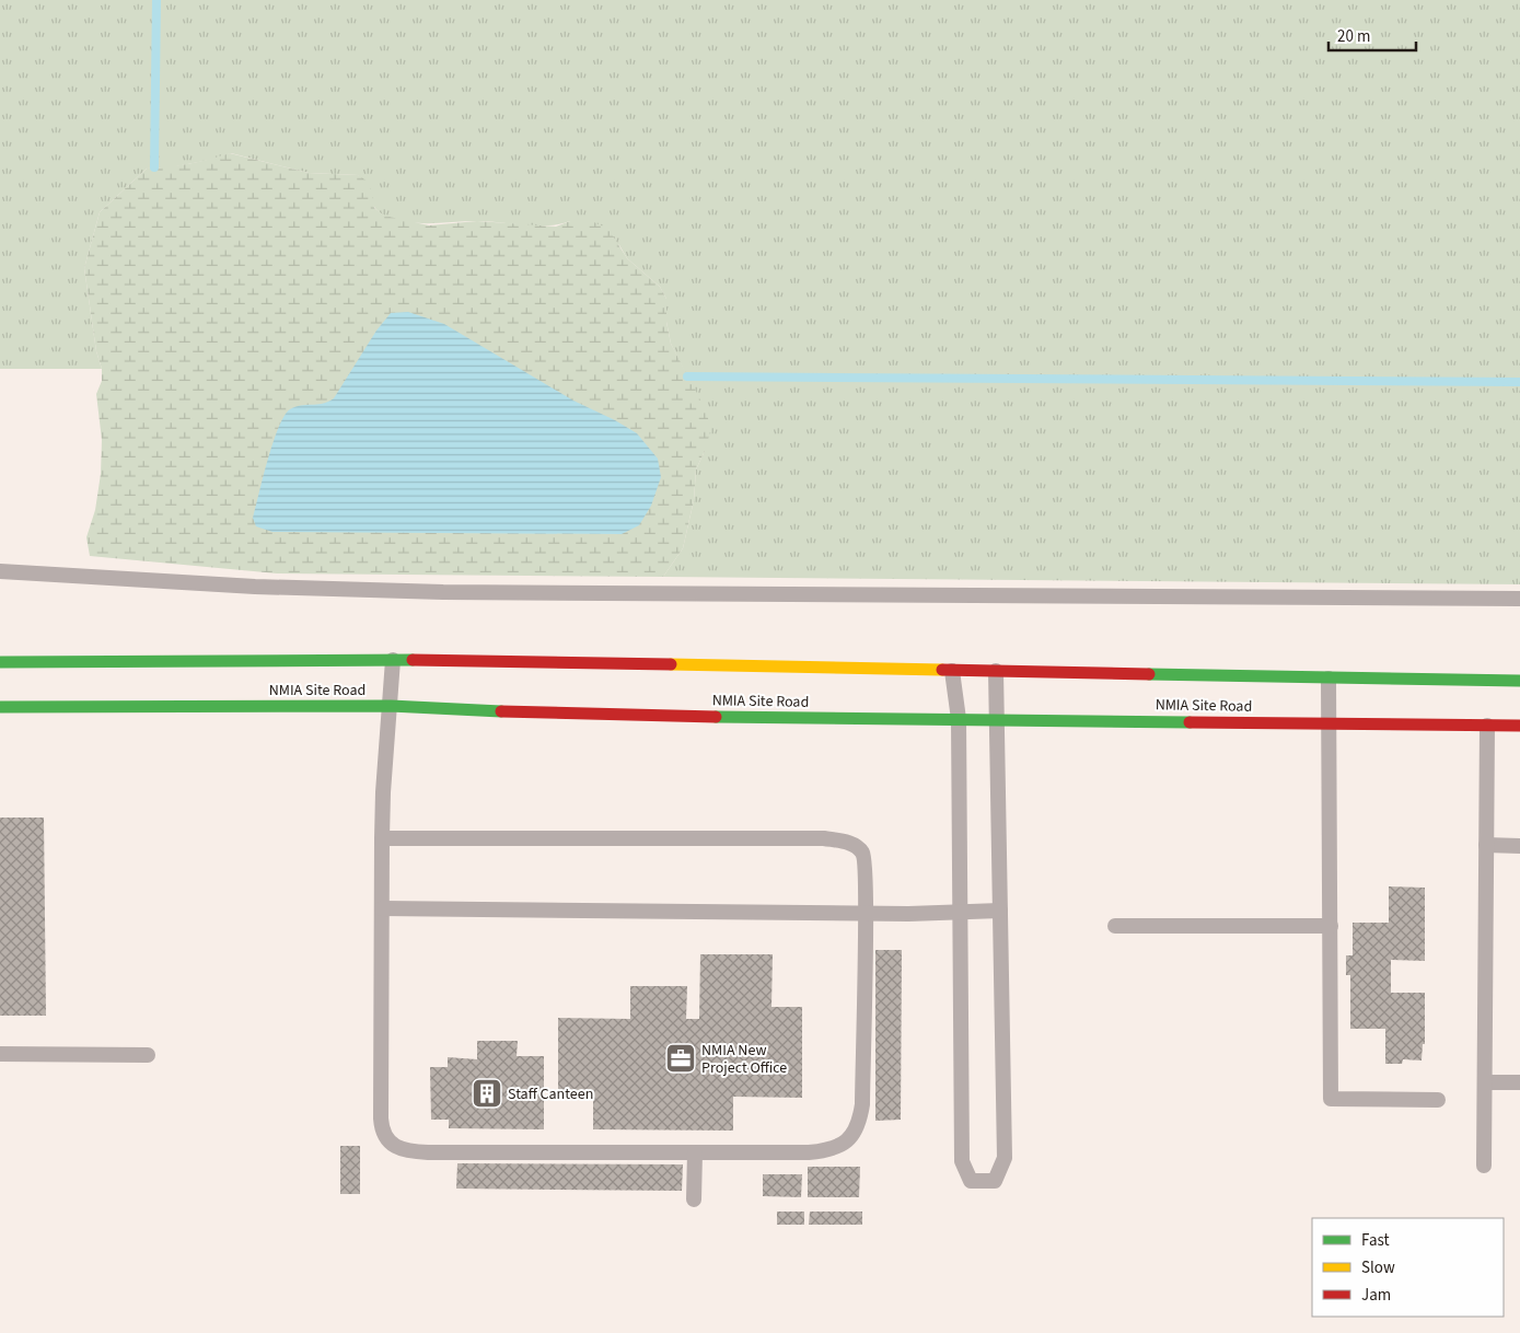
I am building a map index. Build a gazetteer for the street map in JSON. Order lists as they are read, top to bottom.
{
  "streets": {
    "street": ["NMIA Site Road"]
  },
  "places": {
    "office": ["NMIA New Project Office"],
    "building": ["Staff Canteen"]
  },
  "legend": ["Fast", "Slow", "Jam"],
  "scale_bar": "20 m"
}
